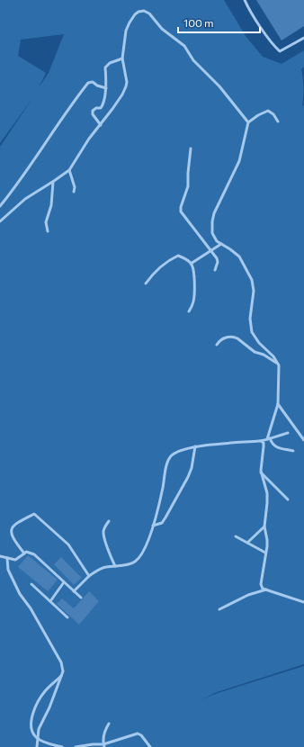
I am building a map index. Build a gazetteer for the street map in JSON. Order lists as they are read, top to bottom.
{
  "scale_bar": "100 m"
}
